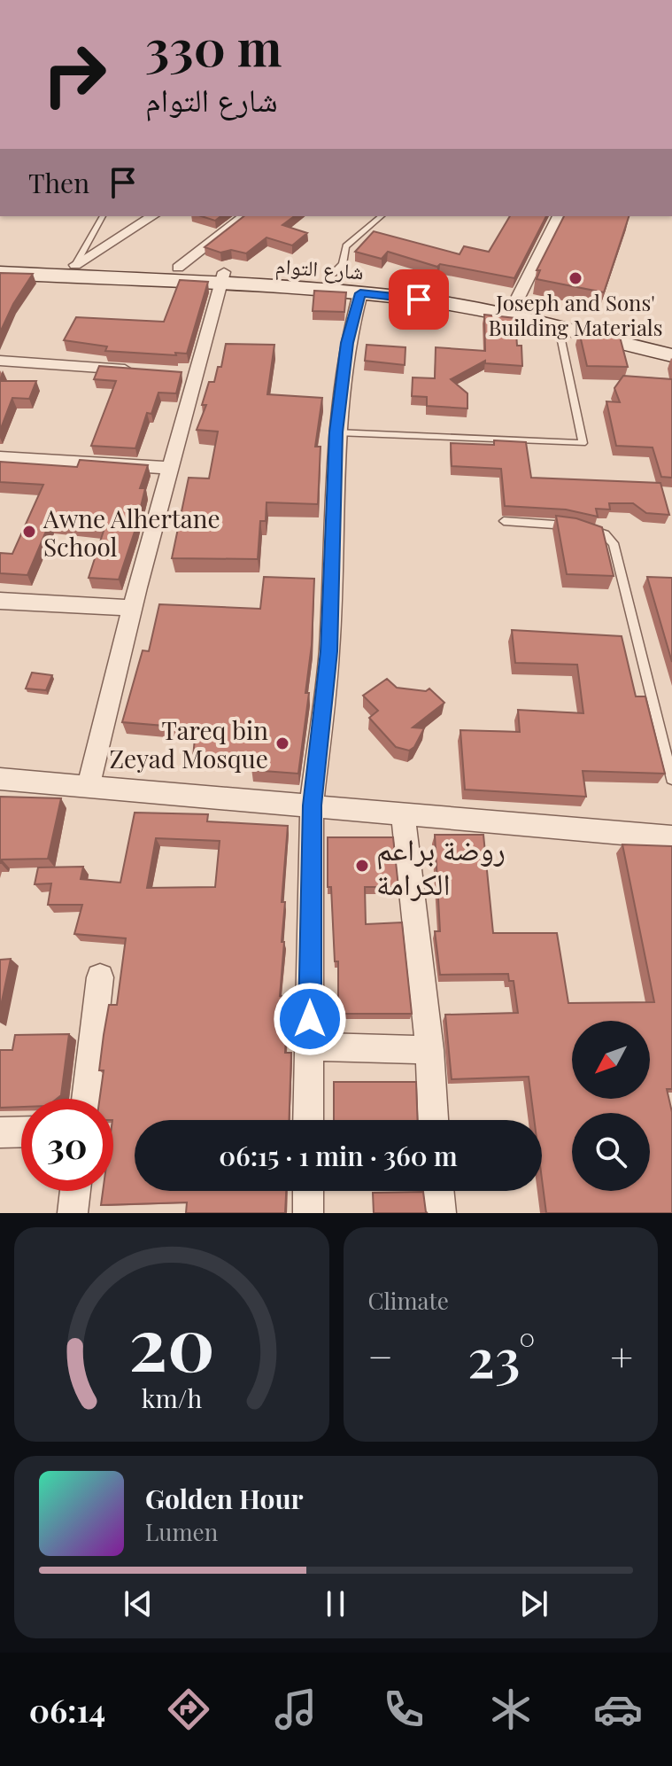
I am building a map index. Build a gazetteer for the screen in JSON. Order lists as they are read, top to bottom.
{
  "streets": {
    "main road": ["شارع التوام"]
  },
  "places": [
    "Joseph and Sons' Building Materials",
    "Awne Alhertane School",
    "Tareq bin Zeyad Mosque",
    "روضة براعم الكرامة"
  ],
  "north": "bottom left",
  "page": {
    "turn": ["330 m", "شارع التوام"],
    "then": "Then",
    "limit": "30",
    "trip": "06:15 · 1 min · 360 m",
    "tile": "Climate",
    "heat": ["−", "23°", "+"],
    "song": ["Golden Hour", "Lumen"],
    "tabs": "06:14",
    "gauge": ["20", "km/h"]
  }
}
